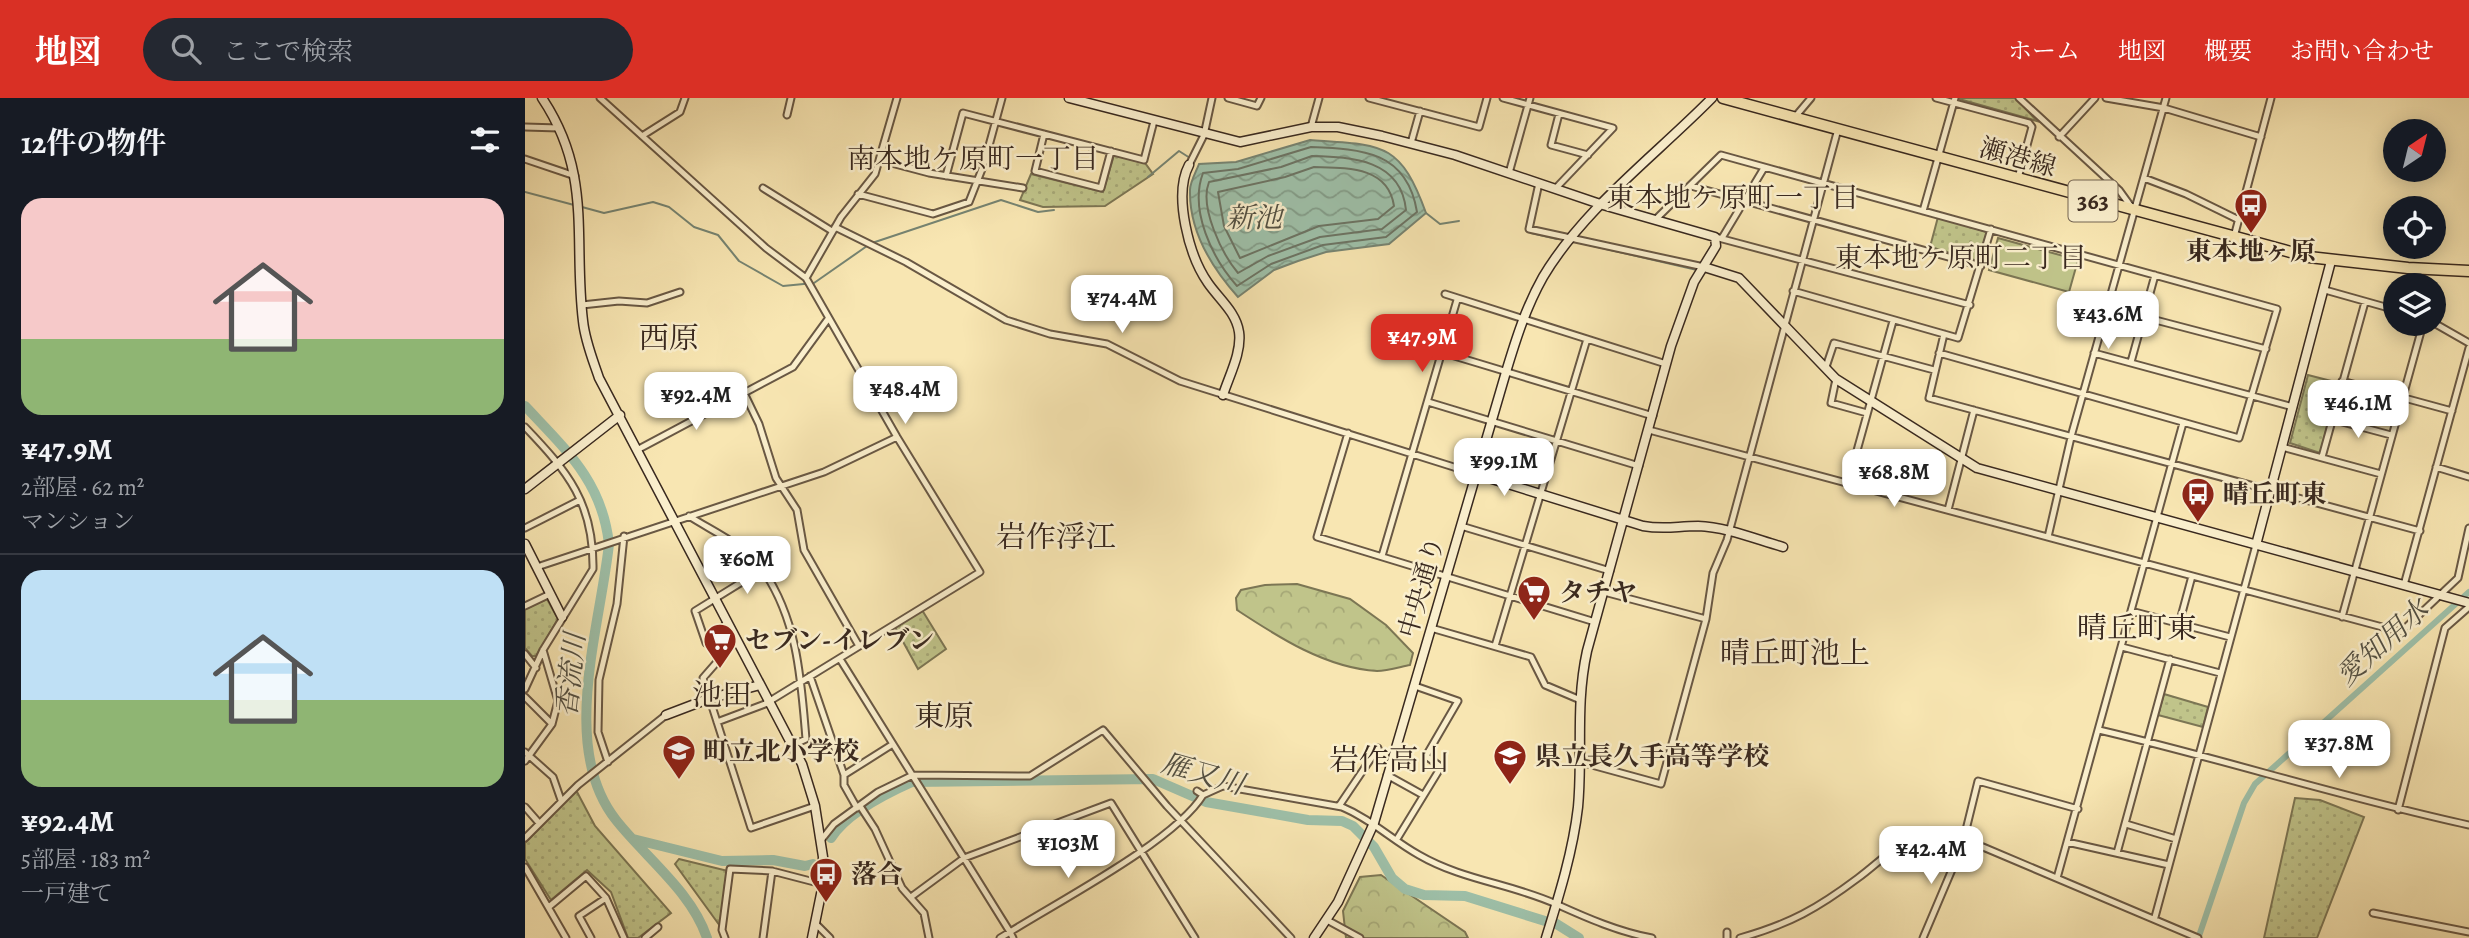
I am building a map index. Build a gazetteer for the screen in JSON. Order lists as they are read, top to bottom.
{
  "streets": {
    "highway": ["瀬港線", "363"],
    "street": ["中央通り"]
  },
  "districts": [
    "南本地ケ原町一丁目",
    "東本地ケ原町一丁目",
    "東本地ケ原町二丁目",
    "西原",
    "岩作浮江",
    "晴丘町東",
    "晴丘町池上",
    "池田",
    "東原",
    "岩作高山"
  ],
  "water": [
    "新池",
    "愛知用水",
    "香流川",
    "雁又川"
  ],
  "places": {
    "bus stop": ["東本地ヶ原", "晴丘町東", "落合"],
    "supermarket": ["タチヤ", "セブン-イレブン"],
    "school or university": ["町立北小学校", "県立長久手高等学校"]
  },
  "north": "top right",
  "page": {
    "header": "地図",
    "search": "ここで検索",
    "nav": [
      "ホーム",
      "地図",
      "概要",
      "お問い合わせ"
    ],
    "heading": "12件の物件",
    "list": [
      {
        "name": "¥47.9M",
        "note": "2部屋 · 62 m² · マンション"
      },
      {
        "name": "¥92.4M",
        "note": "5部屋 · 183 m² · 一戸建て"
      }
    ],
    "price": [
      "¥74.4M",
      "¥43.6M",
      "¥47.9M",
      "¥48.4M",
      "¥92.4M",
      "¥46.1M",
      "¥99.1M",
      "¥68.8M",
      "¥60M",
      "¥37.8M",
      "¥103M",
      "¥42.4M"
    ]
  }
}
